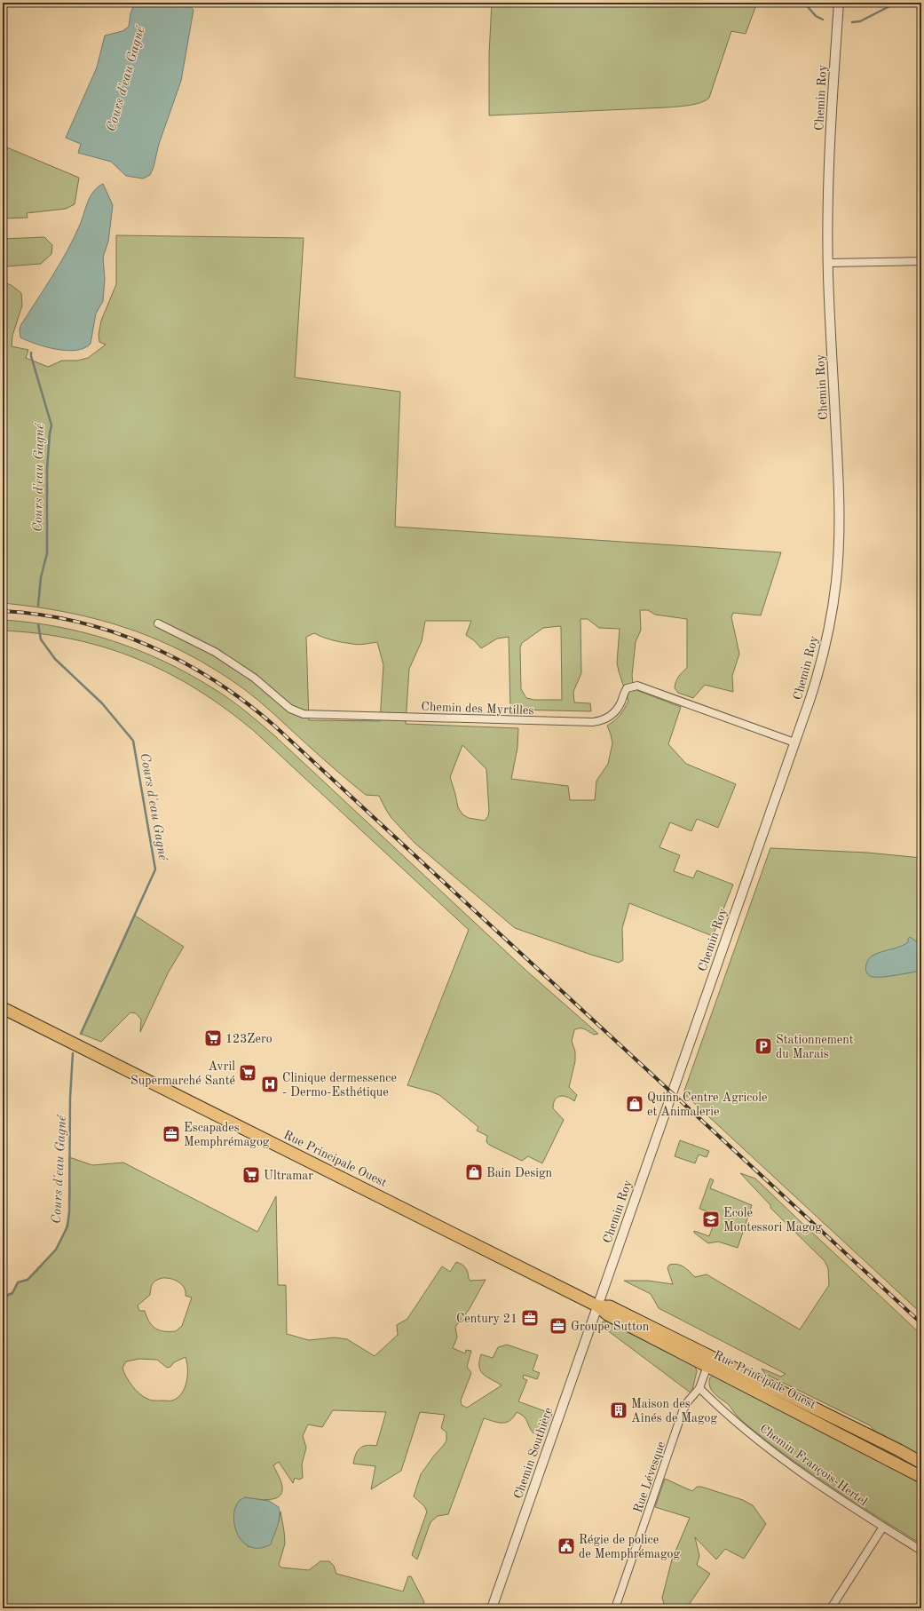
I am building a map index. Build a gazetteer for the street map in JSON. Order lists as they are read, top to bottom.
{
  "streets": {
    "main road": ["Rue Principale Ouest"],
    "street": [
      "Chemin Roy",
      "Chemin des Myrtilles",
      "Chemin Southière",
      "Chemin François-Hertel",
      "Rue Lévesque"
    ]
  },
  "crossings": [
    ["Chemin Roy", "Chemin des Myrtilles"],
    ["Chemin Roy", "Rue Principale Ouest"],
    ["Chemin Roy", "Chemin Southière"],
    ["Rue Principale Ouest", "Chemin Southière"],
    ["Rue Principale Ouest", "Rue Lévesque"],
    ["Chemin François-Hertel", "Rue Lévesque"]
  ],
  "water": ["Cours d'eau Gagné"],
  "places": {
    "supermarket": ["123Zero", "Avril Supermarché Santé", "Ultramar"],
    "parking": ["Stationnement du Marais"],
    "hospital": ["Clinique dermessence - Dermo-Esthétique"],
    "shop": ["Quinn Centre Agricole et Animalerie", "Bain Design"],
    "office": ["Escapades Memphrémagog", "Century 21", "Groupe Sutton"],
    "school or university": ["Ecole Montessori Magog"],
    "building": ["Maison des Aînés de Magog"],
    "public building": ["Régie de police de Memphrémagog"]
  }
}
